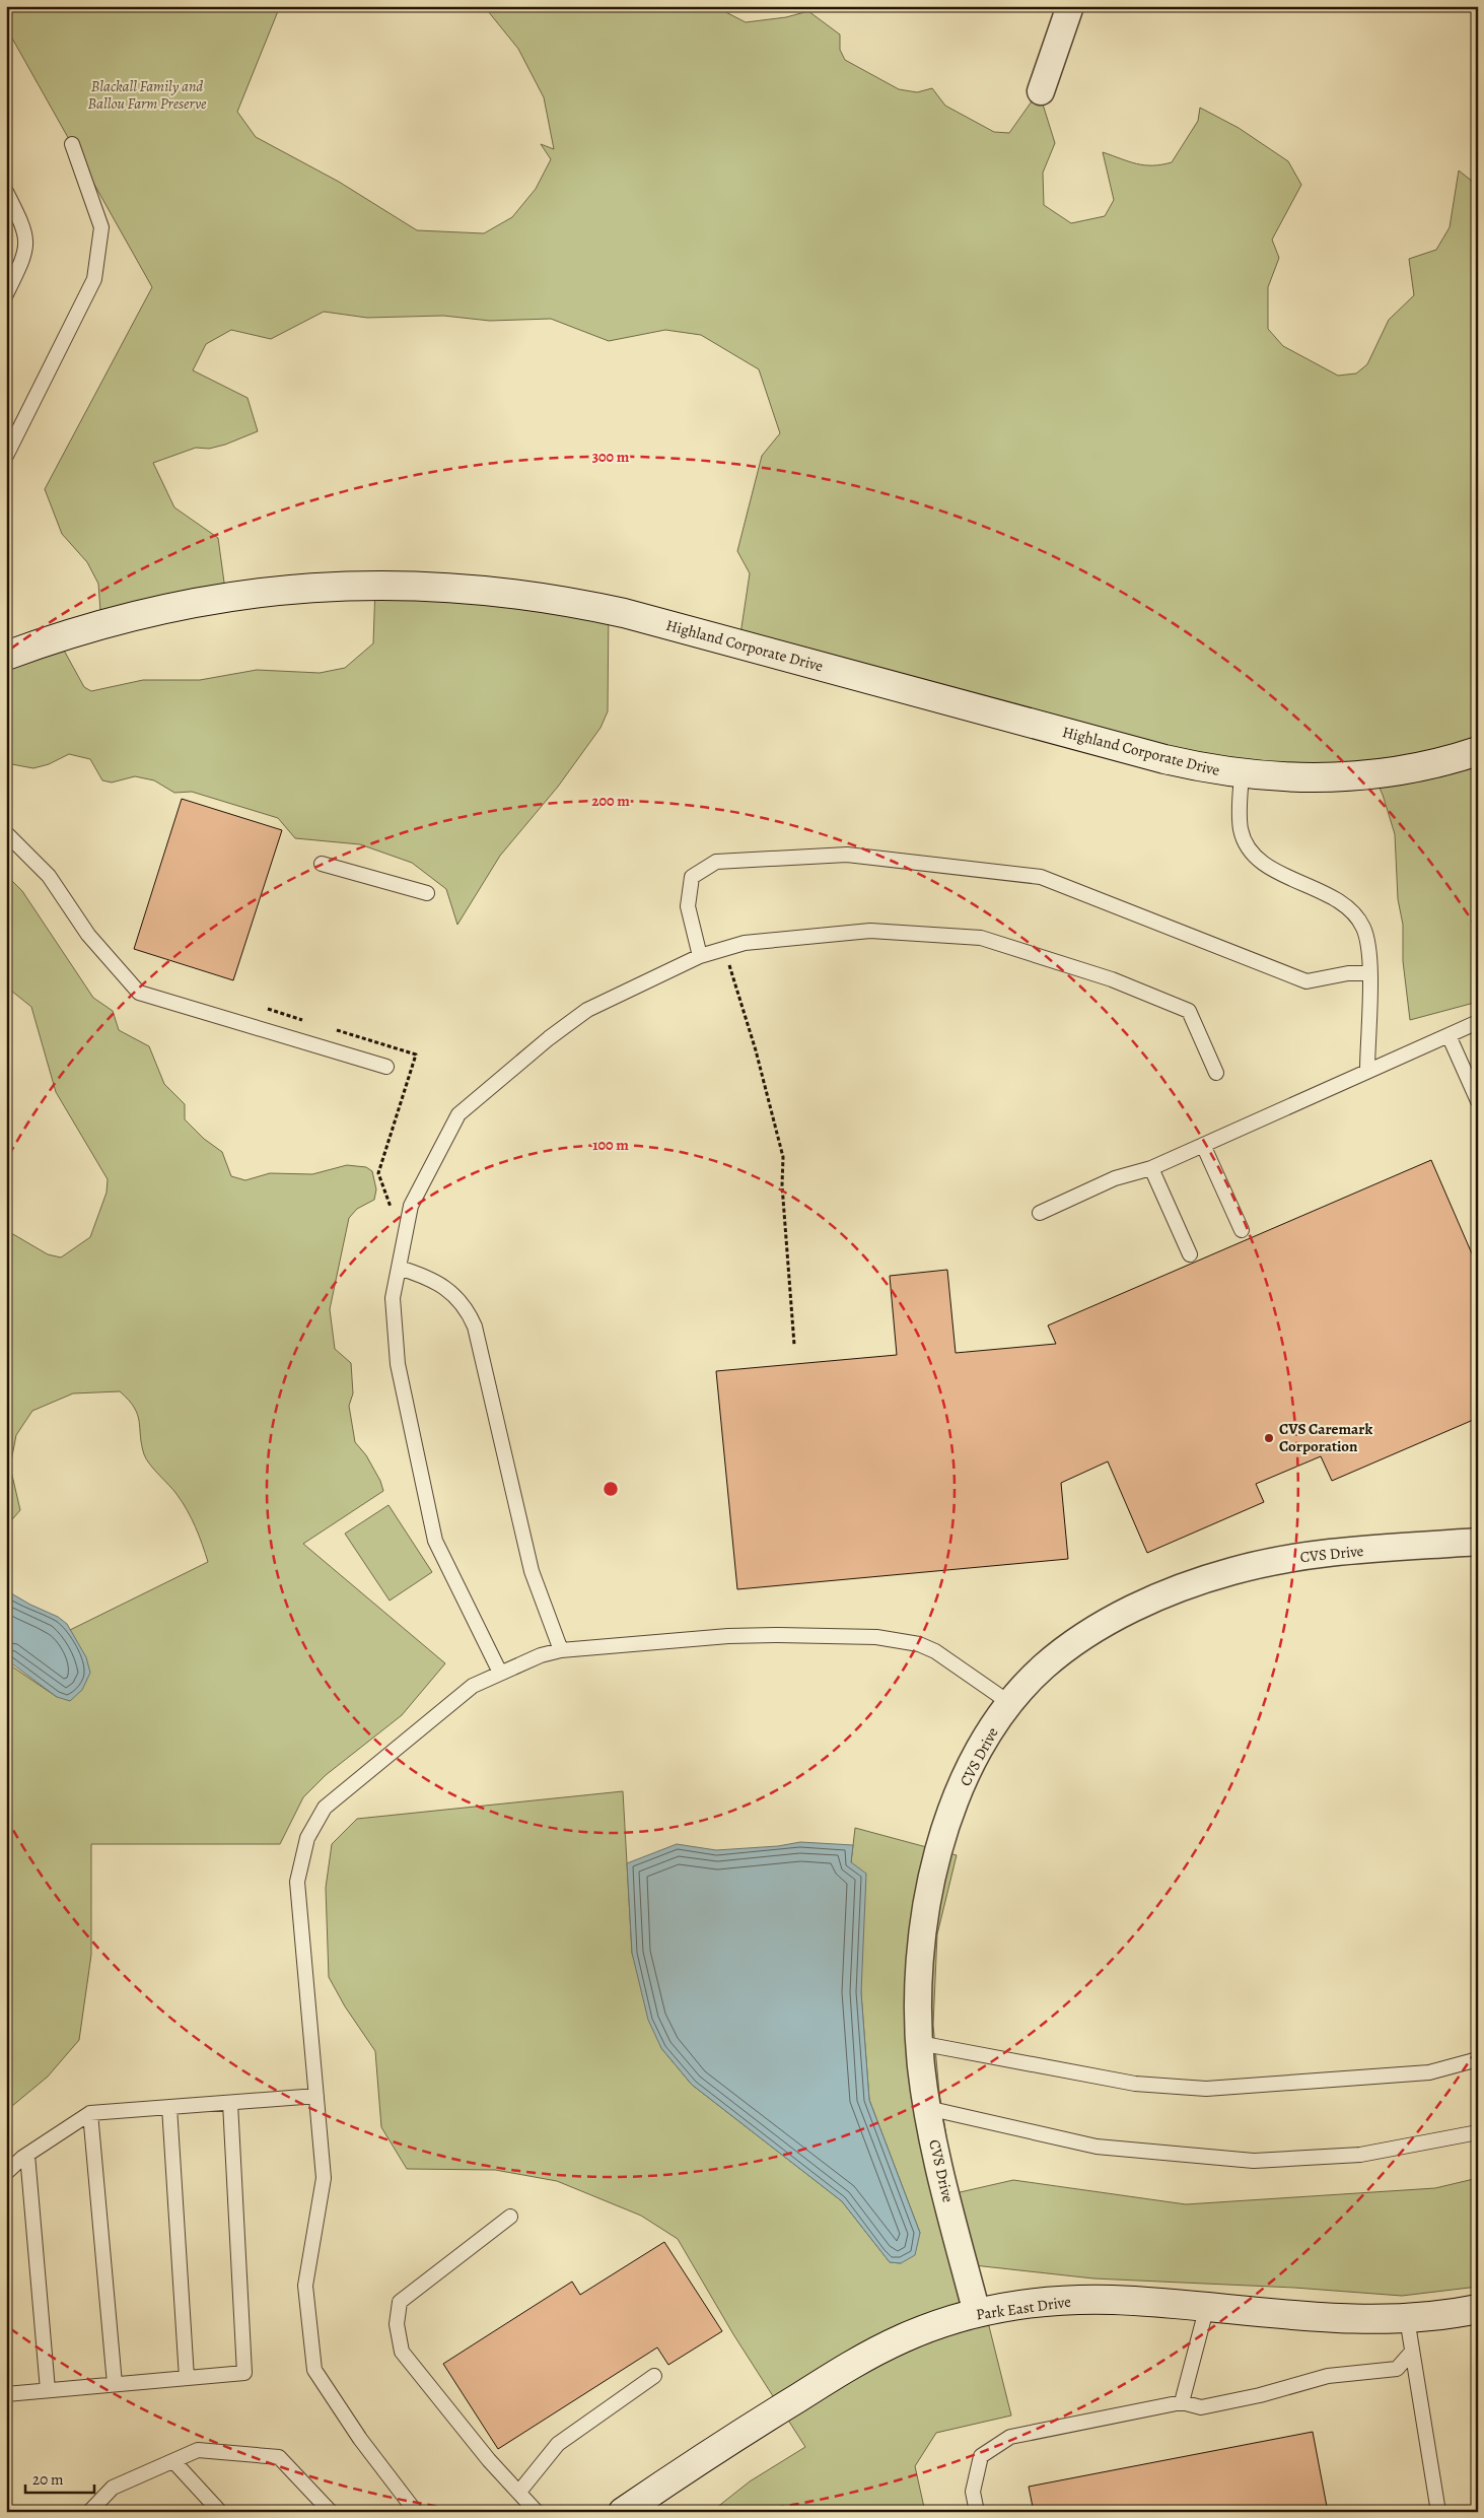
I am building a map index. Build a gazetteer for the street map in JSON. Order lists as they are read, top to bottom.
{
  "streets": {
    "street": ["Highland Corporate Drive", "CVS Drive", "Park East Drive"]
  },
  "crossings": [
    ["CVS Drive", "Park East Drive"]
  ],
  "parks": ["Blackall Family and Ballou Farm Preserve"],
  "places": ["CVS Caremark Corporation"],
  "scale_bar": "20 m",
  "rings": ["300 m", "200 m", "100 m"]
}
